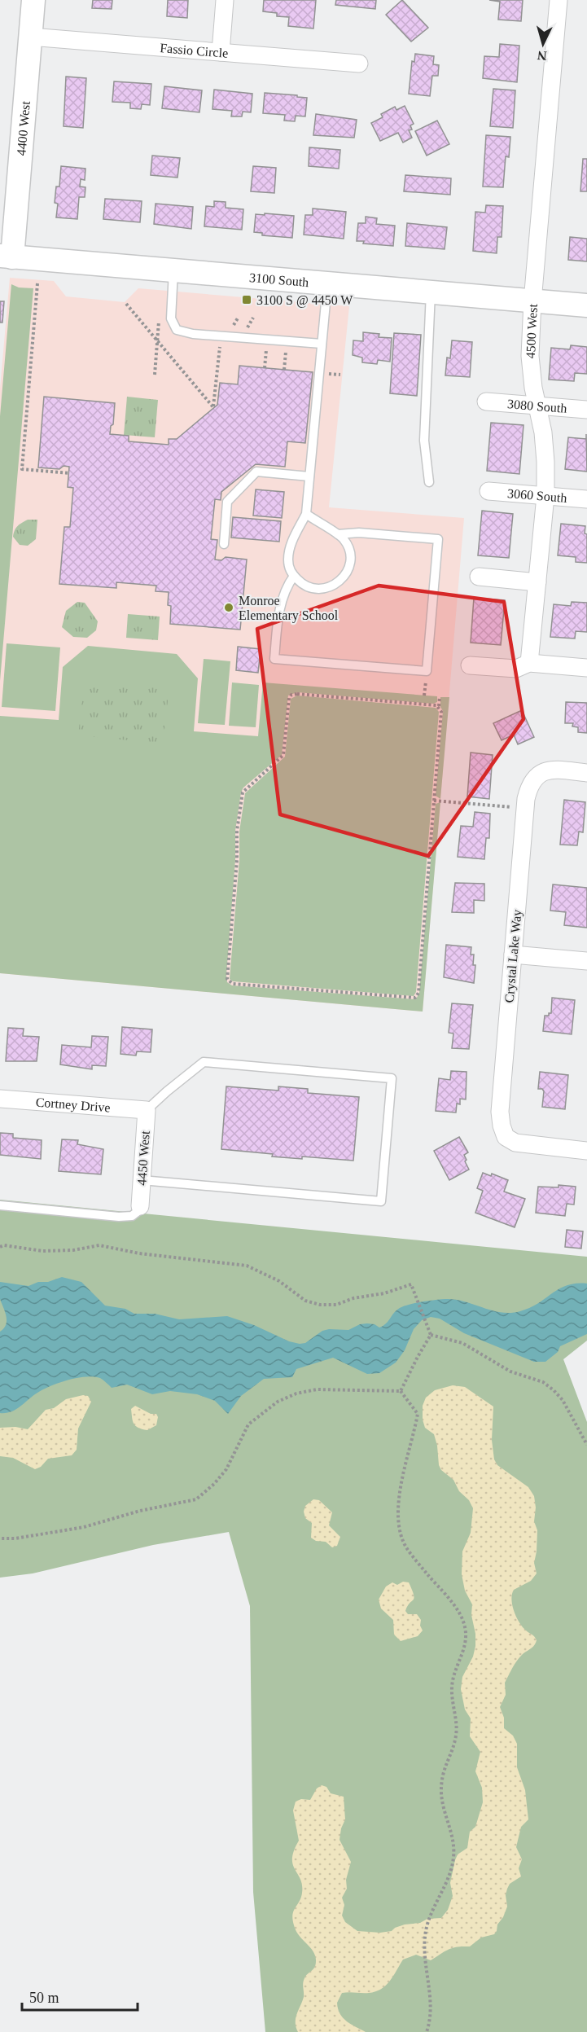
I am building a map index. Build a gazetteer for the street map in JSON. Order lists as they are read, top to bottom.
{
  "streets": {
    "main road": ["4400 West", "3100 South"],
    "street": [
      "Fassio Circle",
      "4500 West",
      "3080 South",
      "3060 South",
      "Crystal Lake Way",
      "Cortney Drive",
      "4450 West"
    ]
  },
  "crossings": [
    ["Fassio Circle", "4400 West"],
    ["4400 West", "3100 South"],
    ["3100 South", "4500 West"],
    ["4500 West", "3080 South"],
    ["4500 West", "3060 South"],
    ["Cortney Drive", "4450 West"]
  ],
  "places": {
    "transit": ["3100 S @ 4450 W"],
    "other": ["Monroe Elementary School"]
  },
  "scale_bar": "50 m",
  "north": "bottom"
}
